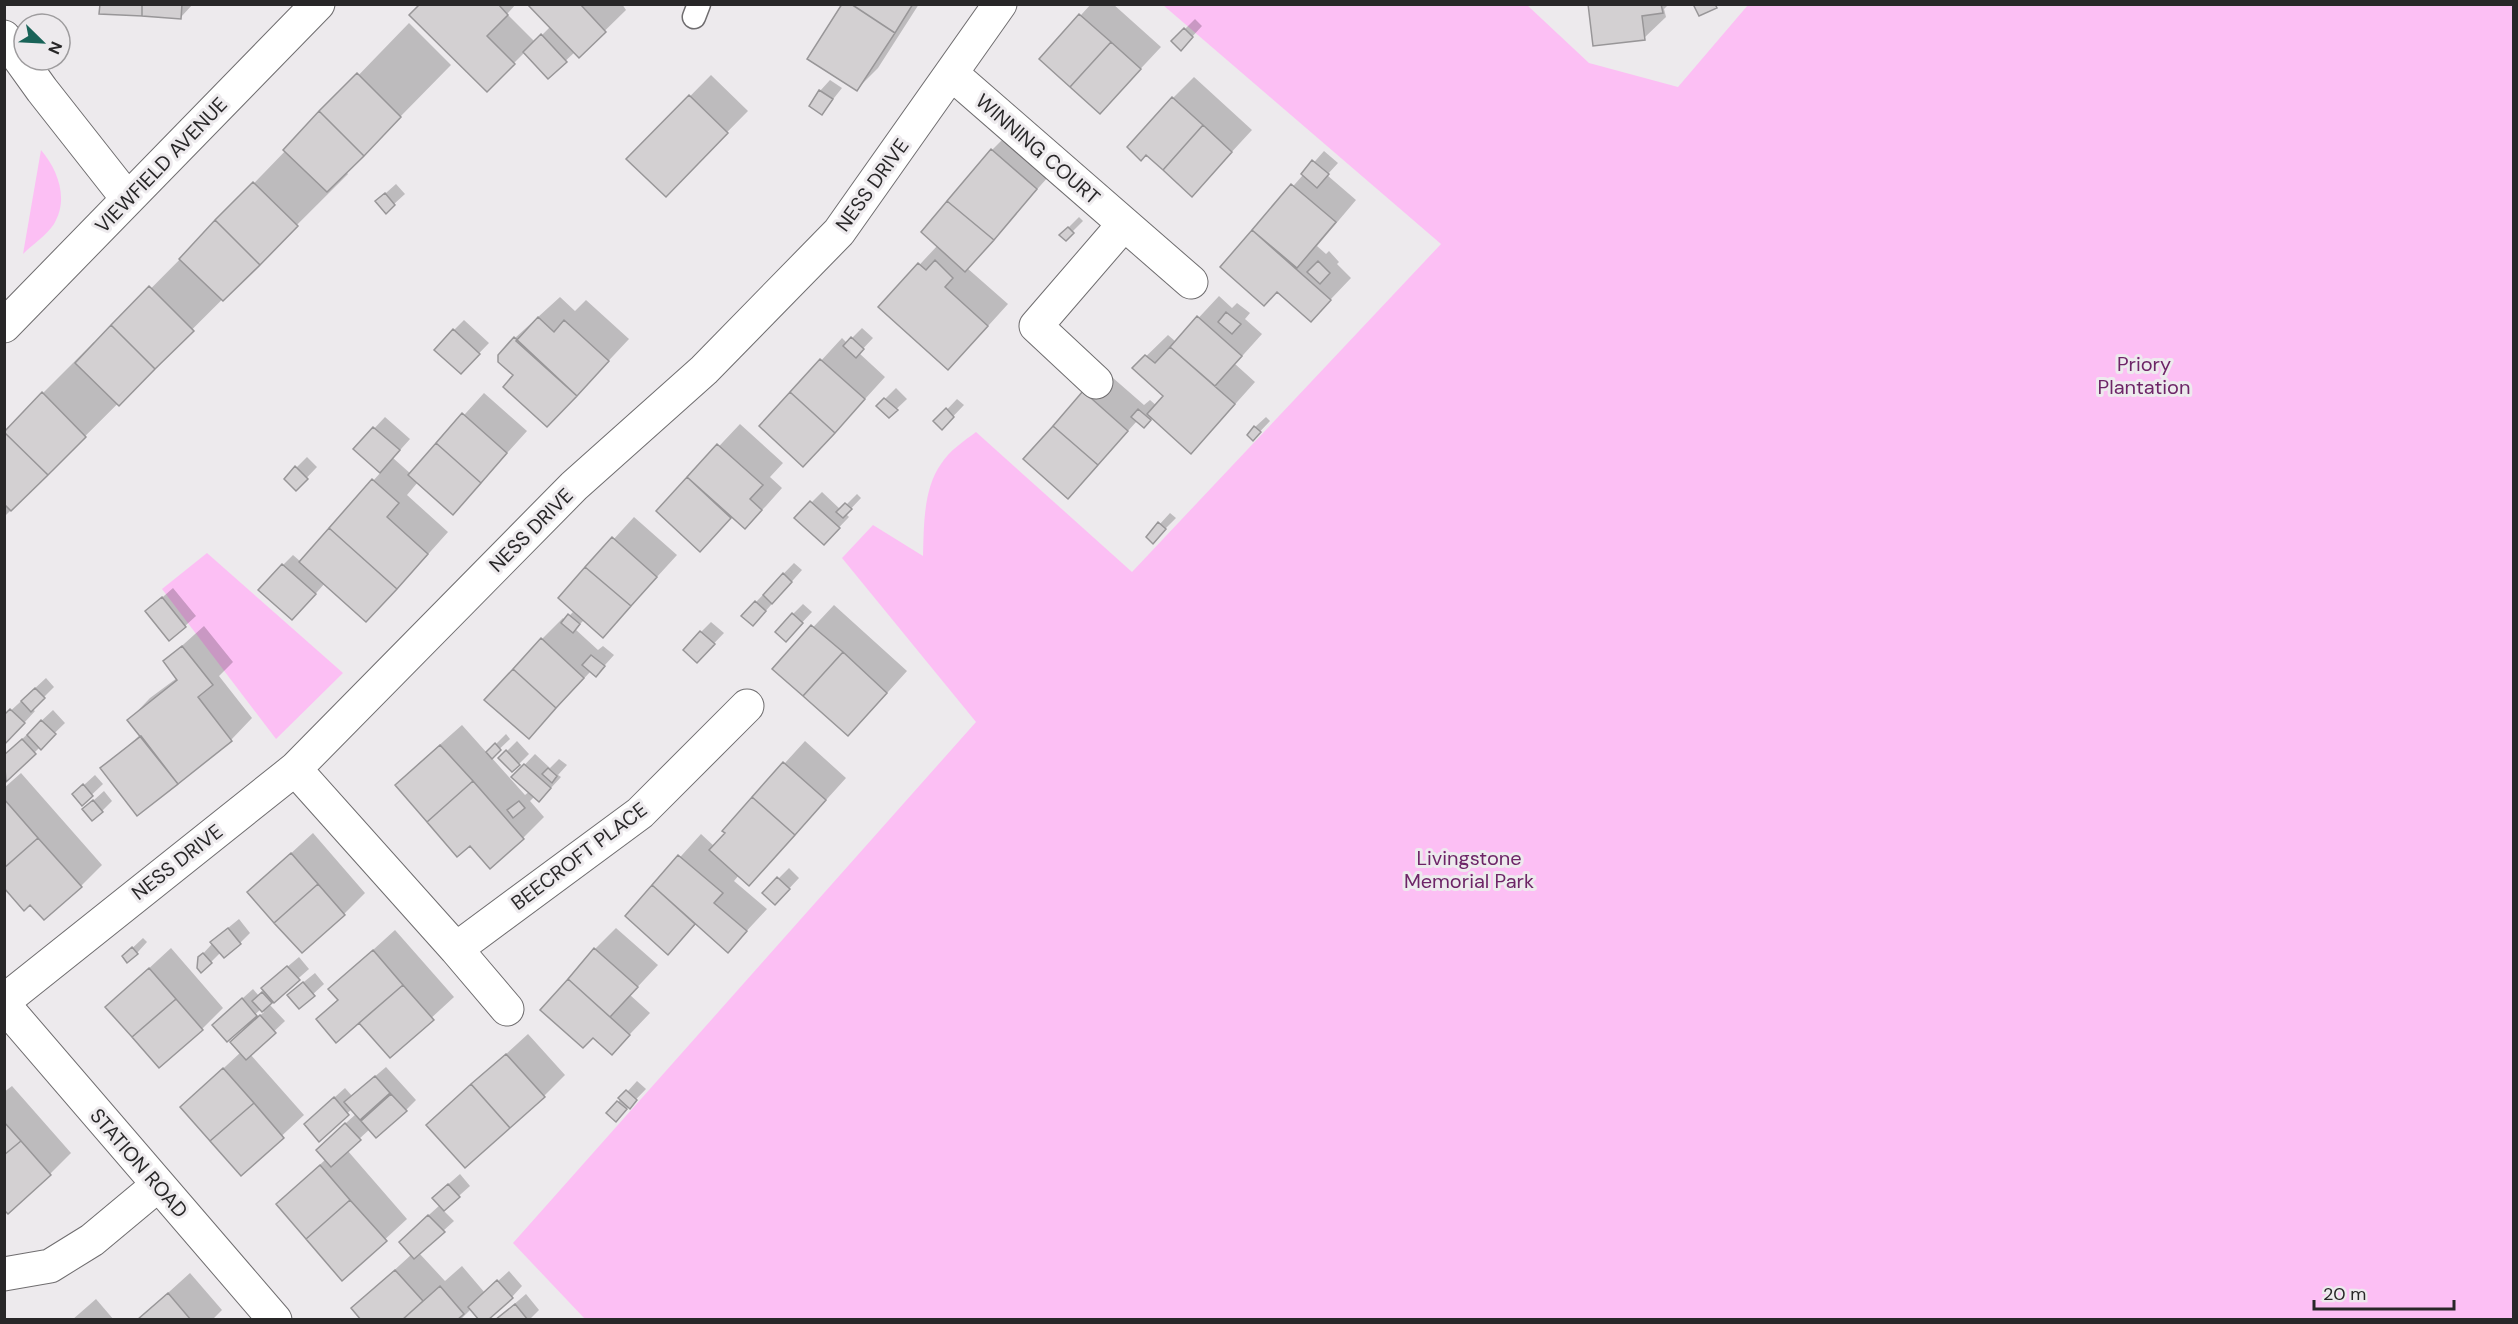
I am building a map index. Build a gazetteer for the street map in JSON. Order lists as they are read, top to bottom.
{
  "streets": {
    "street": [
      "WINNING COURT",
      "VIEWFIELD AVENUE",
      "NESS DRIVE",
      "BEECROFT PLACE",
      "STATION ROAD"
    ]
  },
  "crossings": [
    ["WINNING COURT", "NESS DRIVE"],
    ["NESS DRIVE", "STATION ROAD"]
  ],
  "parks": ["Priory Plantation", "Livingstone Memorial Park"],
  "scale_bar": "20 m",
  "north": "bottom right"
}
